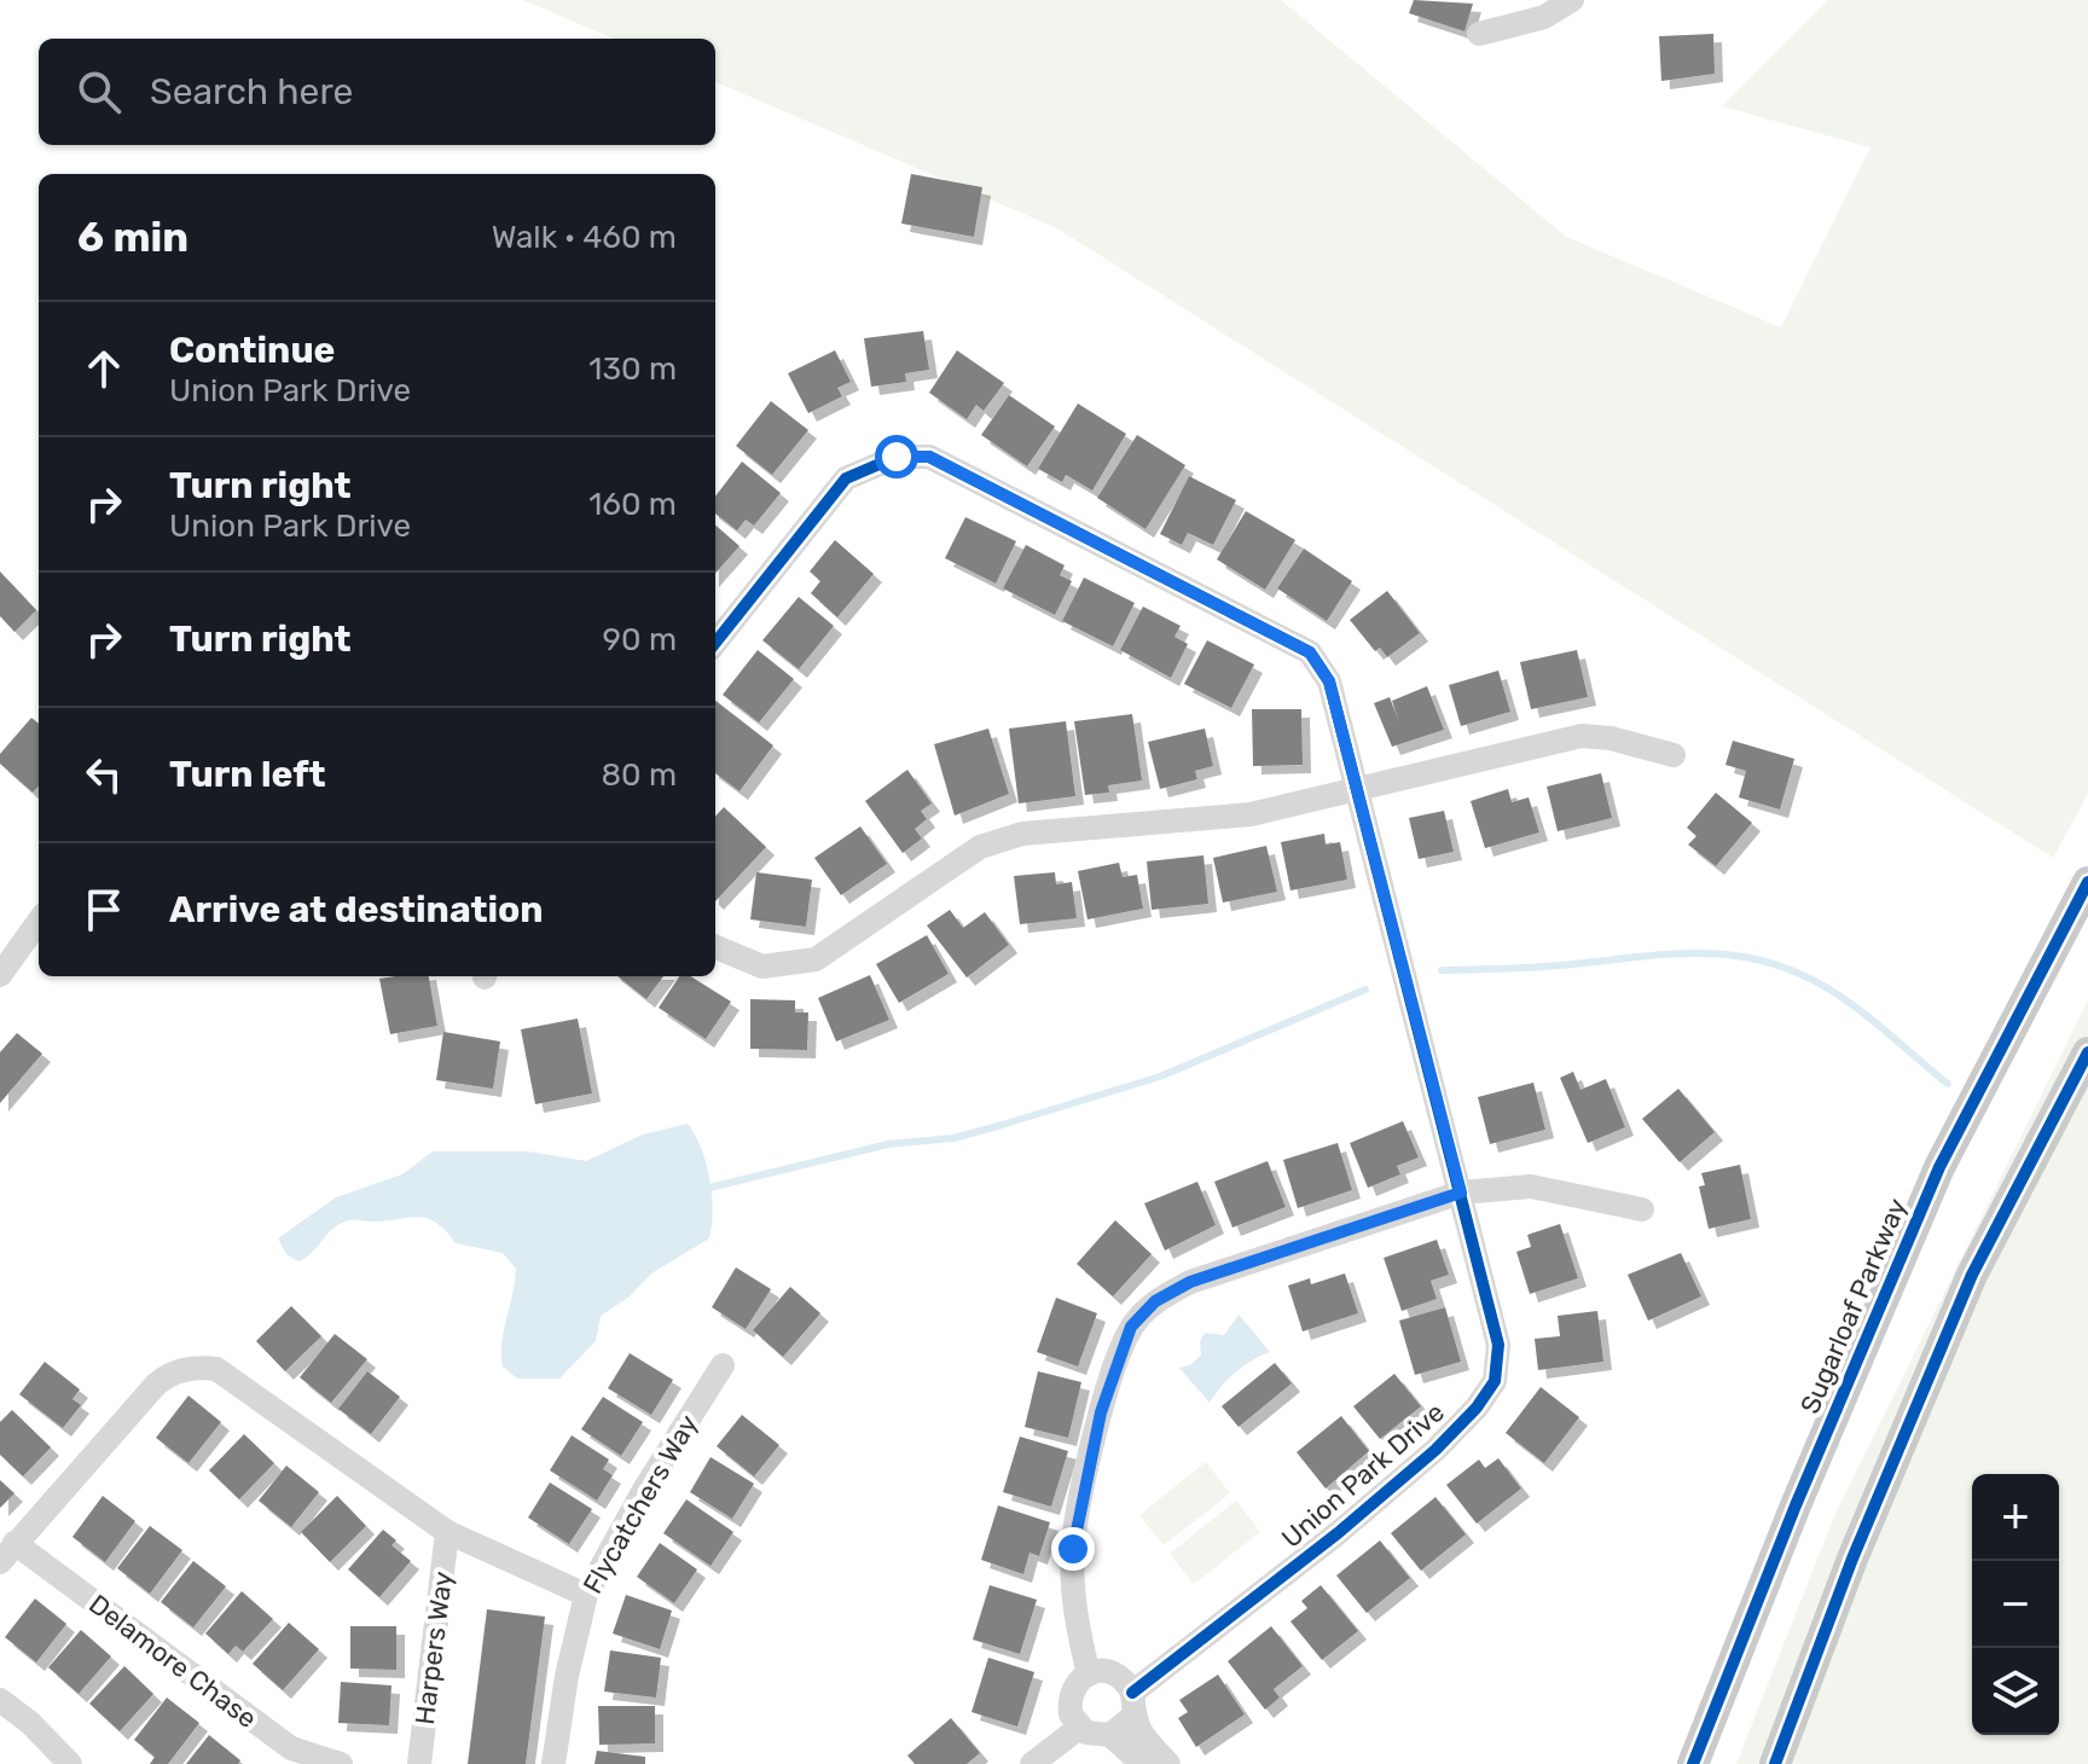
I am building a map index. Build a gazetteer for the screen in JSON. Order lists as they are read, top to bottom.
{
  "streets": {
    "main road": ["Sugarloaf Parkway"],
    "street": [
      "Union Park Drive",
      "Flycatchers Way",
      "Harpers Way",
      "Delamore Chase"
    ]
  },
  "page": {
    "search": "Search here",
    "heading": ["6 min", "Walk · 460 m"],
    "list": [
      ["Continue", "Union Park Drive", "130 m"],
      ["Turn right", "Union Park Drive", "160 m"],
      ["Turn right", "90 m"],
      ["Turn left", "80 m"],
      "Arrive at destination"
    ],
    "map_buttons": ["+", "−"]
  }
}
